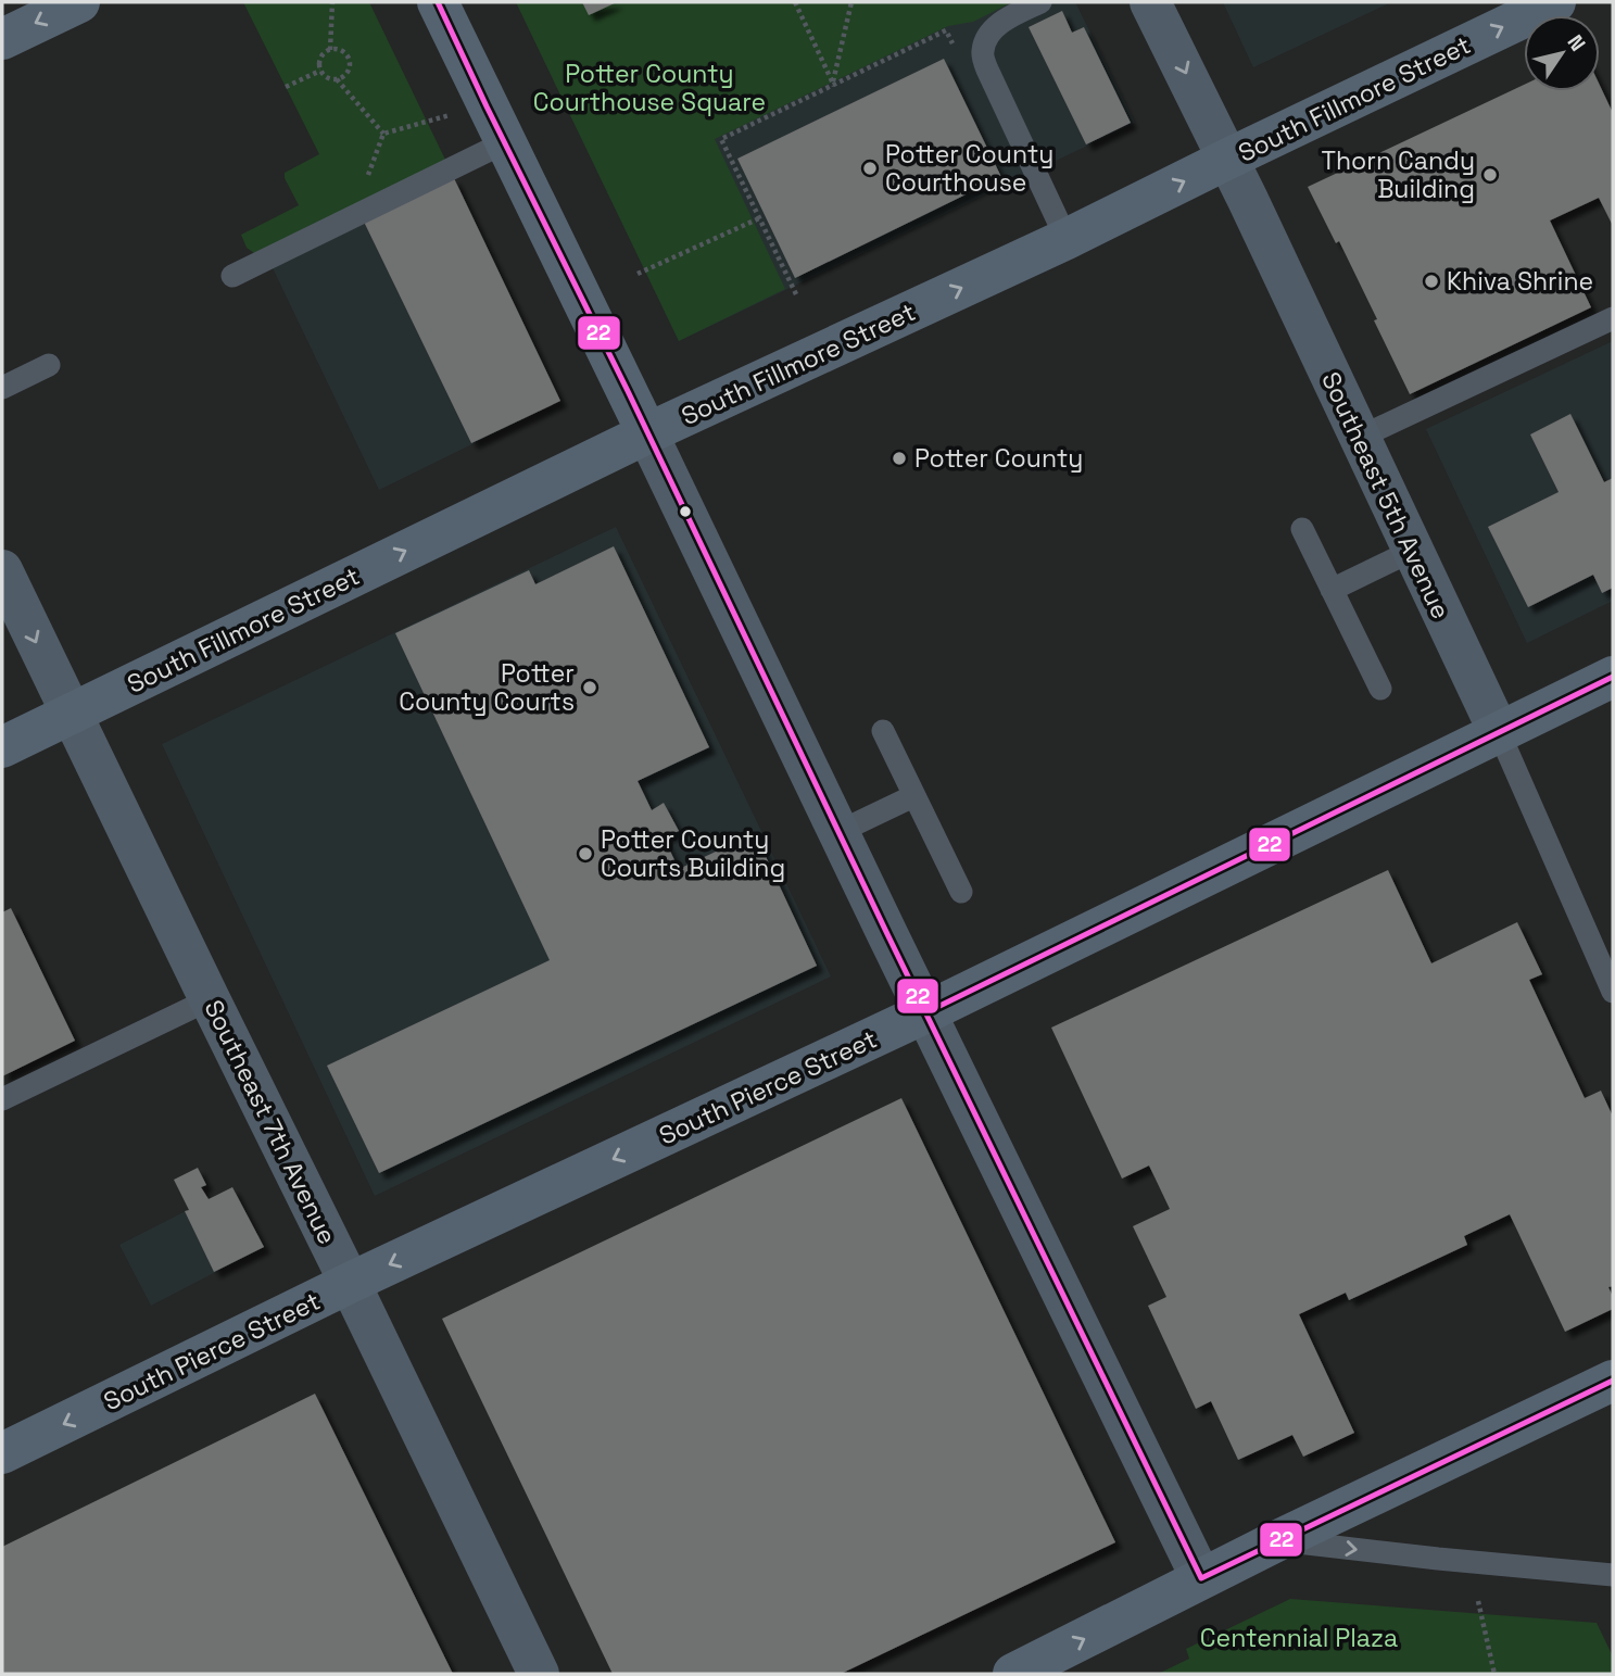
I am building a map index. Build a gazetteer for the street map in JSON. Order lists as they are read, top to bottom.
{
  "streets": {
    "main road": ["South Fillmore Street", "South Pierce Street"],
    "street": ["Southeast 5th Avenue", "Southeast 7th Avenue"]
  },
  "crossings": [
    ["South Fillmore Street", "Southeast 5th Avenue"],
    ["South Fillmore Street", "Southeast 7th Avenue"],
    ["Southeast 5th Avenue", "South Pierce Street"],
    ["South Pierce Street", "Southeast 7th Avenue"]
  ],
  "one_way": ["South Fillmore Street", "South Pierce Street"],
  "parks": ["Potter County Courthouse Square", "Centennial Plaza"],
  "places": [
    "Potter County Courthouse",
    "Thorn Candy Building",
    "Khiva Shrine",
    "Potter County",
    "Potter County Courts",
    "Potter County Courts Building"
  ],
  "lines": ["transit line 22"],
  "north": "top right"
}
